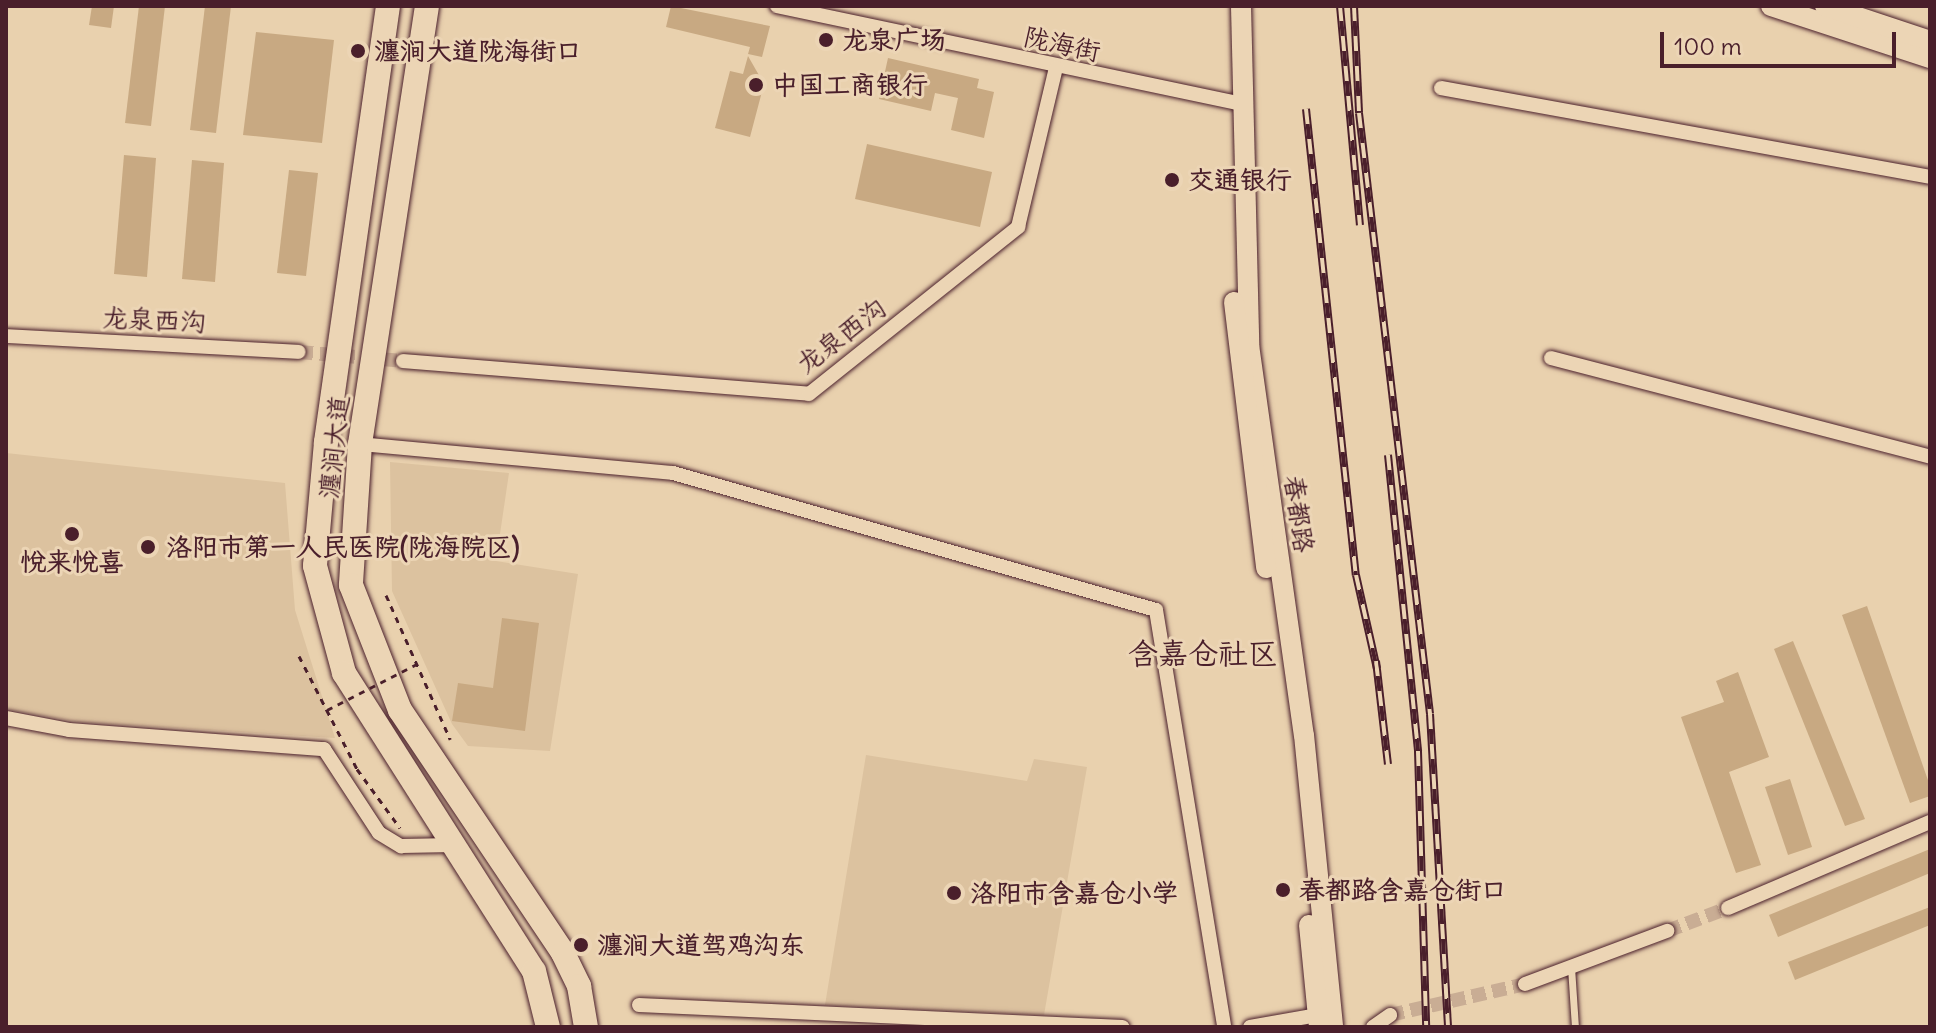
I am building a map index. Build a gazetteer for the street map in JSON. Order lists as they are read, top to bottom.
{
  "streets": {
    "main road": ["瀍涧大道", "春都路"],
    "street": ["陇海街", "龙泉西沟"]
  },
  "crossings": [
    ["陇海街", "龙泉西沟"],
    ["陇海街", "春都路"]
  ],
  "districts": ["含嘉仓社区"],
  "places": [
    "龙泉广场",
    "瀍涧大道陇海街口",
    "中国工商银行",
    "交通银行",
    "悦来悦喜",
    "洛阳市第一人民医院(陇海院区)",
    "春都路含嘉仓街口",
    "洛阳市含嘉仓小学",
    "瀍涧大道驾鸡沟东"
  ],
  "scale_bar": "100 m"
}
